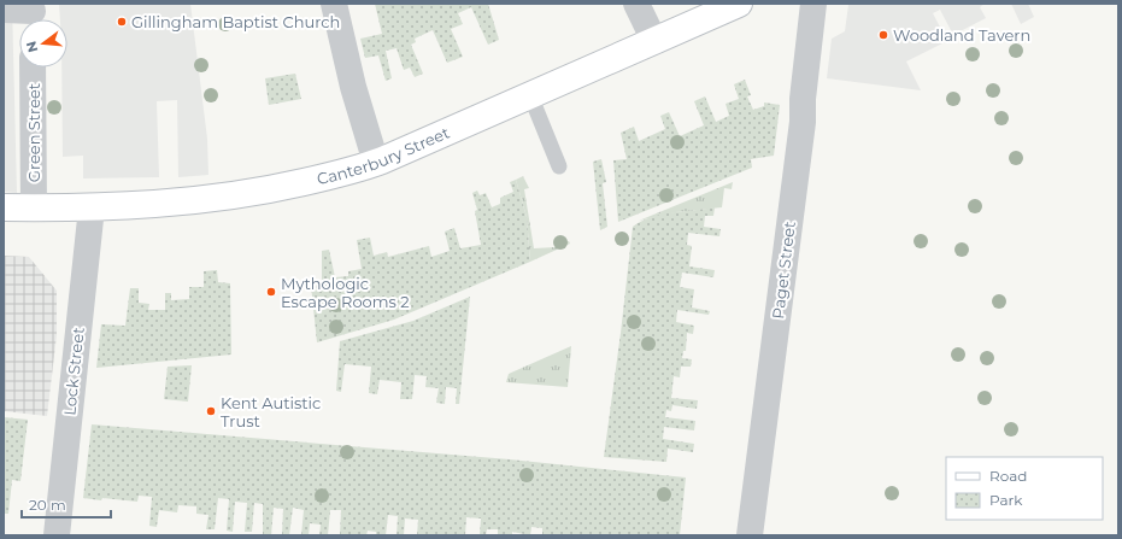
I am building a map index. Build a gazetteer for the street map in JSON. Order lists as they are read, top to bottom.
{
  "streets": {
    "street": [
      "Green Street",
      "Canterbury Street",
      "Paget Street",
      "Lock Street"
    ]
  },
  "crossings": [
    ["Green Street", "Canterbury Street"],
    ["Canterbury Street", "Lock Street"]
  ],
  "places": [
    "Gillingham Baptist Church",
    "Woodland Tavern",
    "Mythologic Escape Rooms 2",
    "Kent Autistic Trust"
  ],
  "legend": ["Road", "Park"],
  "scale_bar": "20 m",
  "north": "left"
}
